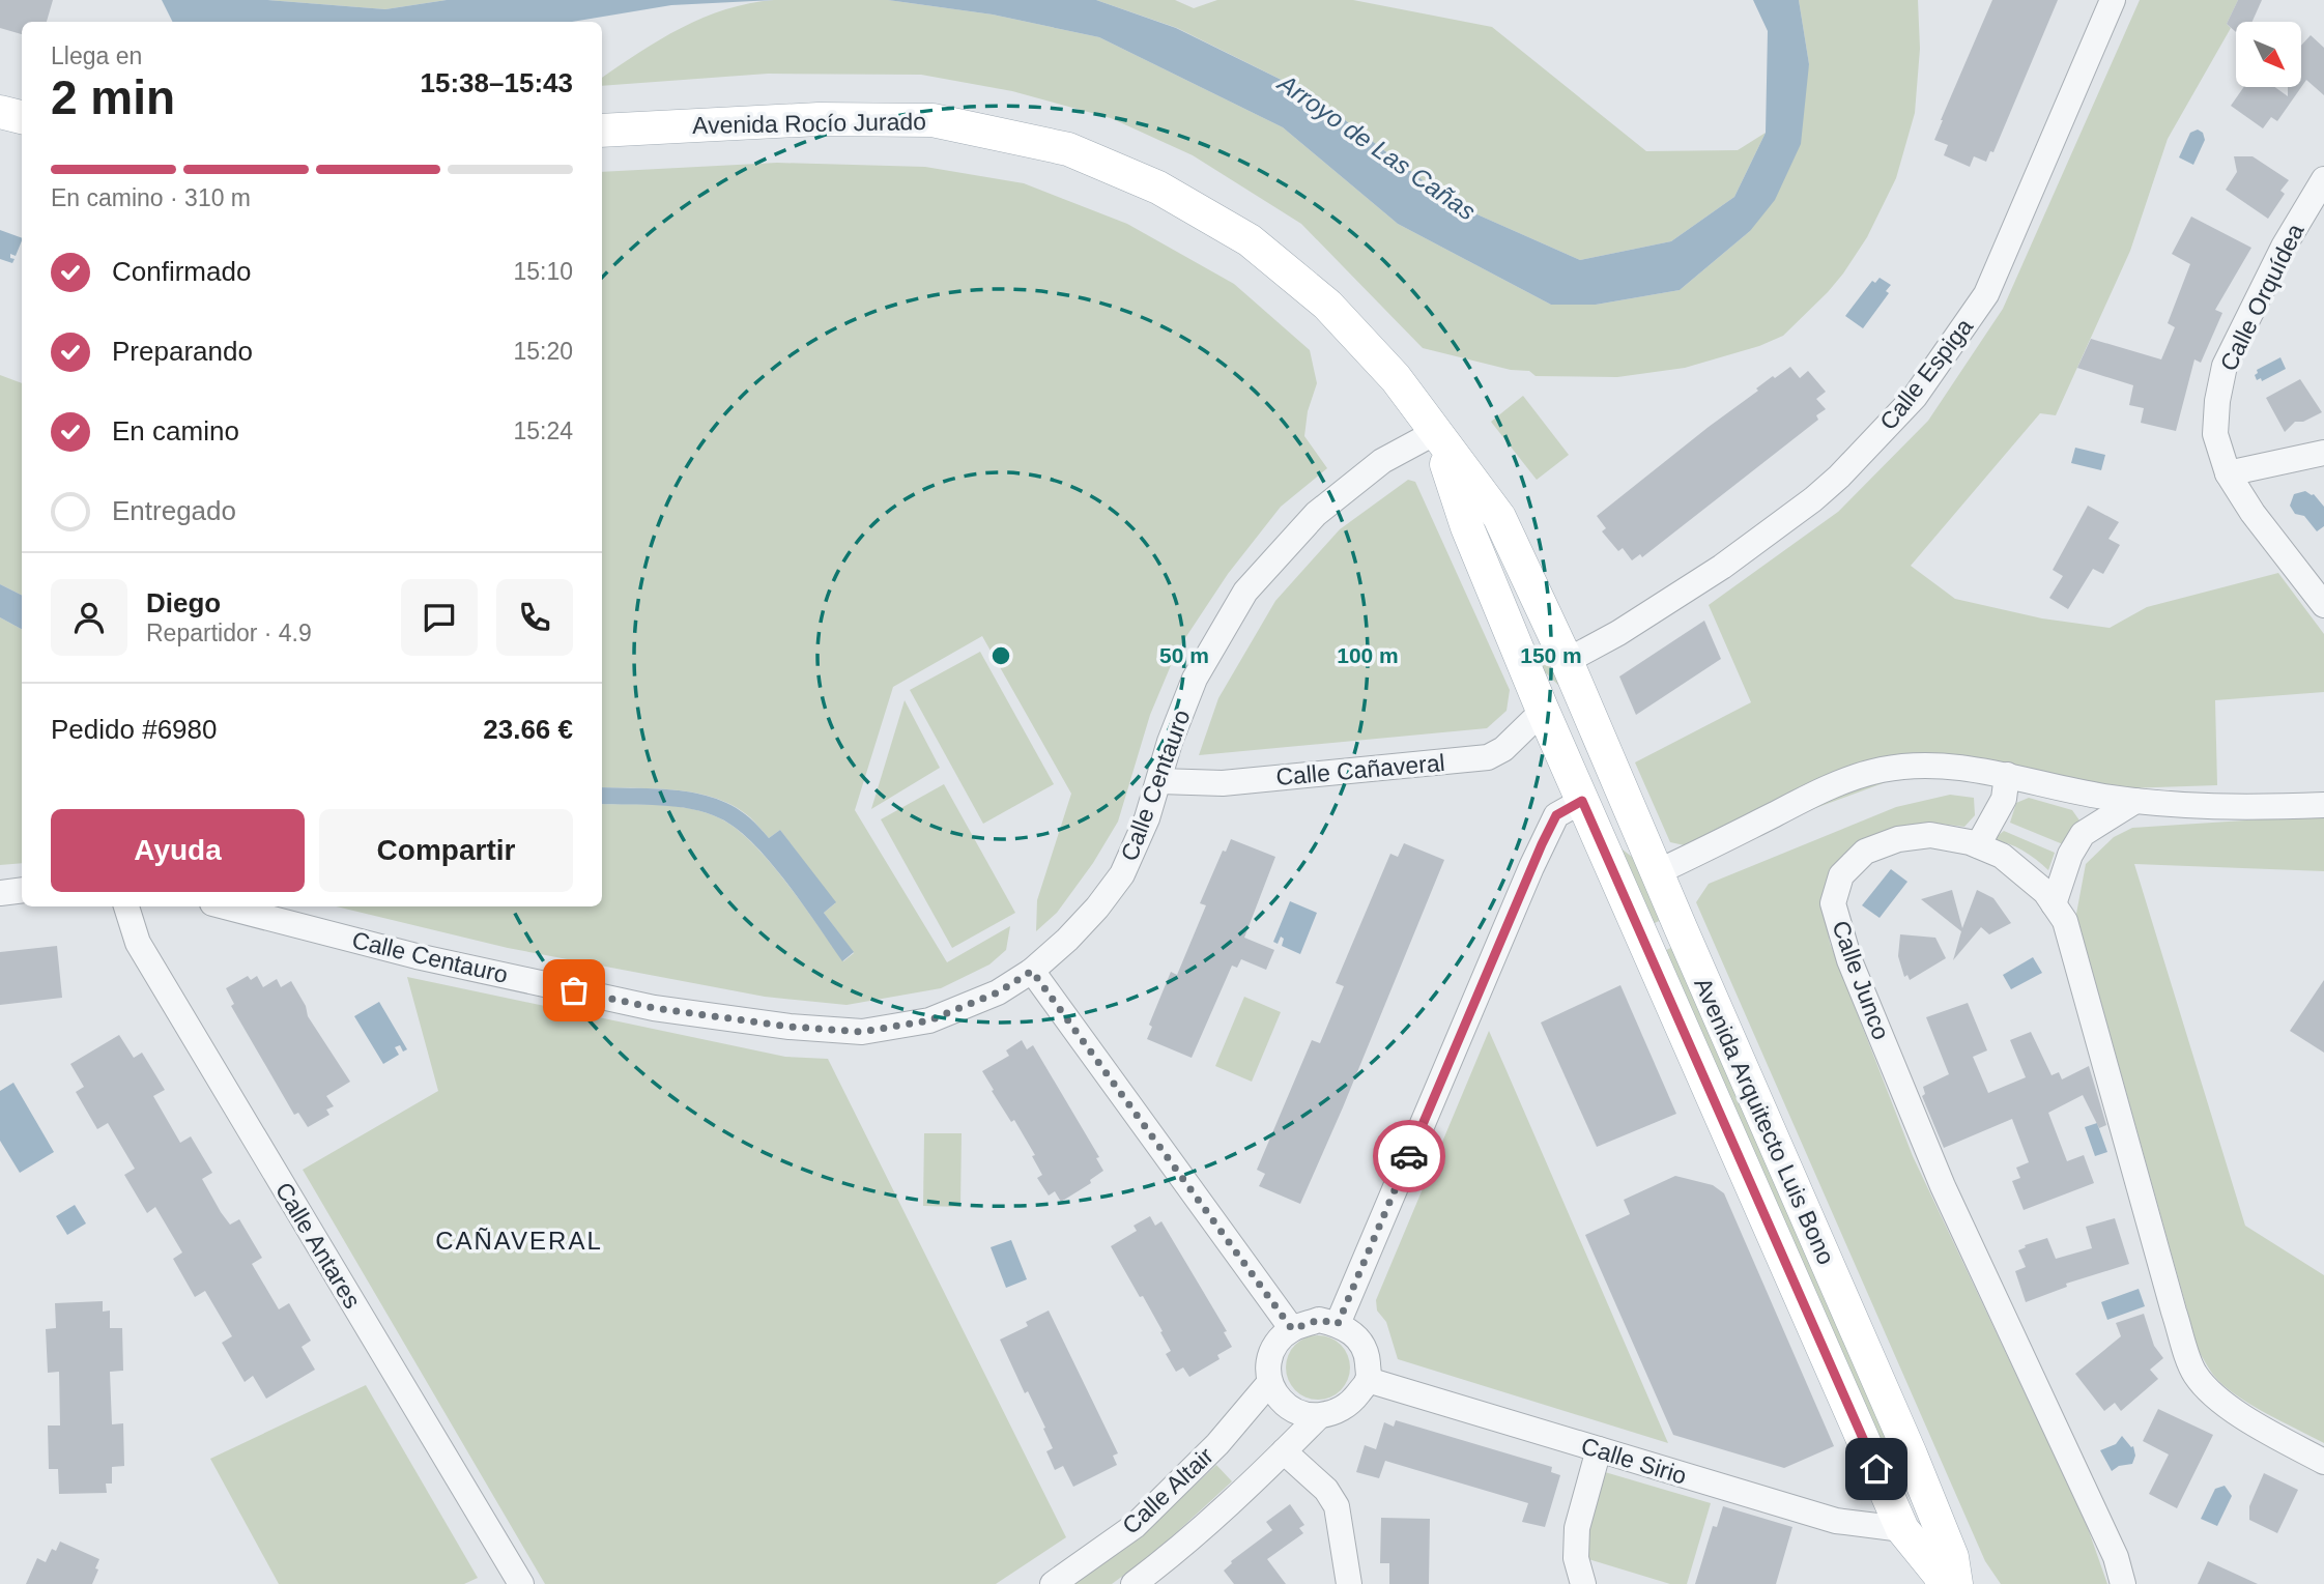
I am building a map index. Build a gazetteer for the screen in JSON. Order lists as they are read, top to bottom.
{
  "streets": {
    "main road": ["Avenida Rocío Jurado", "Avenida Arquitecto Luis Bono"],
    "street": [
      "Calle Orquídea",
      "Calle Espiga",
      "Calle Cañaveral",
      "Calle Centauro",
      "Calle Junco",
      "Calle Antares",
      "Calle Sirio",
      "Calle Altair"
    ]
  },
  "crossings": [
    ["Avenida Rocío Jurado", "Calle Espiga"],
    ["Avenida Rocío Jurado", "Calle Cañaveral"],
    ["Avenida Rocío Jurado", "Calle Centauro"],
    ["Avenida Rocío Jurado", "Avenida Arquitecto Luis Bono"],
    ["Calle Espiga", "Avenida Arquitecto Luis Bono"],
    ["Calle Cañaveral", "Calle Centauro"],
    ["Calle Cañaveral", "Avenida Arquitecto Luis Bono"],
    ["Avenida Arquitecto Luis Bono", "Calle Sirio"],
    ["Calle Sirio", "Calle Altair"]
  ],
  "districts": ["CAÑAVERAL"],
  "water": ["Arroyo de Las Cañas"],
  "north": "bottom right",
  "page": {
    "heading": ["2 min", "Llega en", "15:38–15:43"],
    "panel": [
      "Diego",
      "Repartidor · 4.9",
      "Pedido #6980",
      "23.66 €"
    ],
    "bar": "En camino · 310 m",
    "list": [
      ["Confirmado", "15:10"],
      ["Preparando", "15:20"],
      ["En camino", "15:24"],
      "Entregado"
    ],
    "buttons": ["Ayuda", "Compartir"]
  },
  "rings": ["50 m", "100 m", "150 m"]
}
